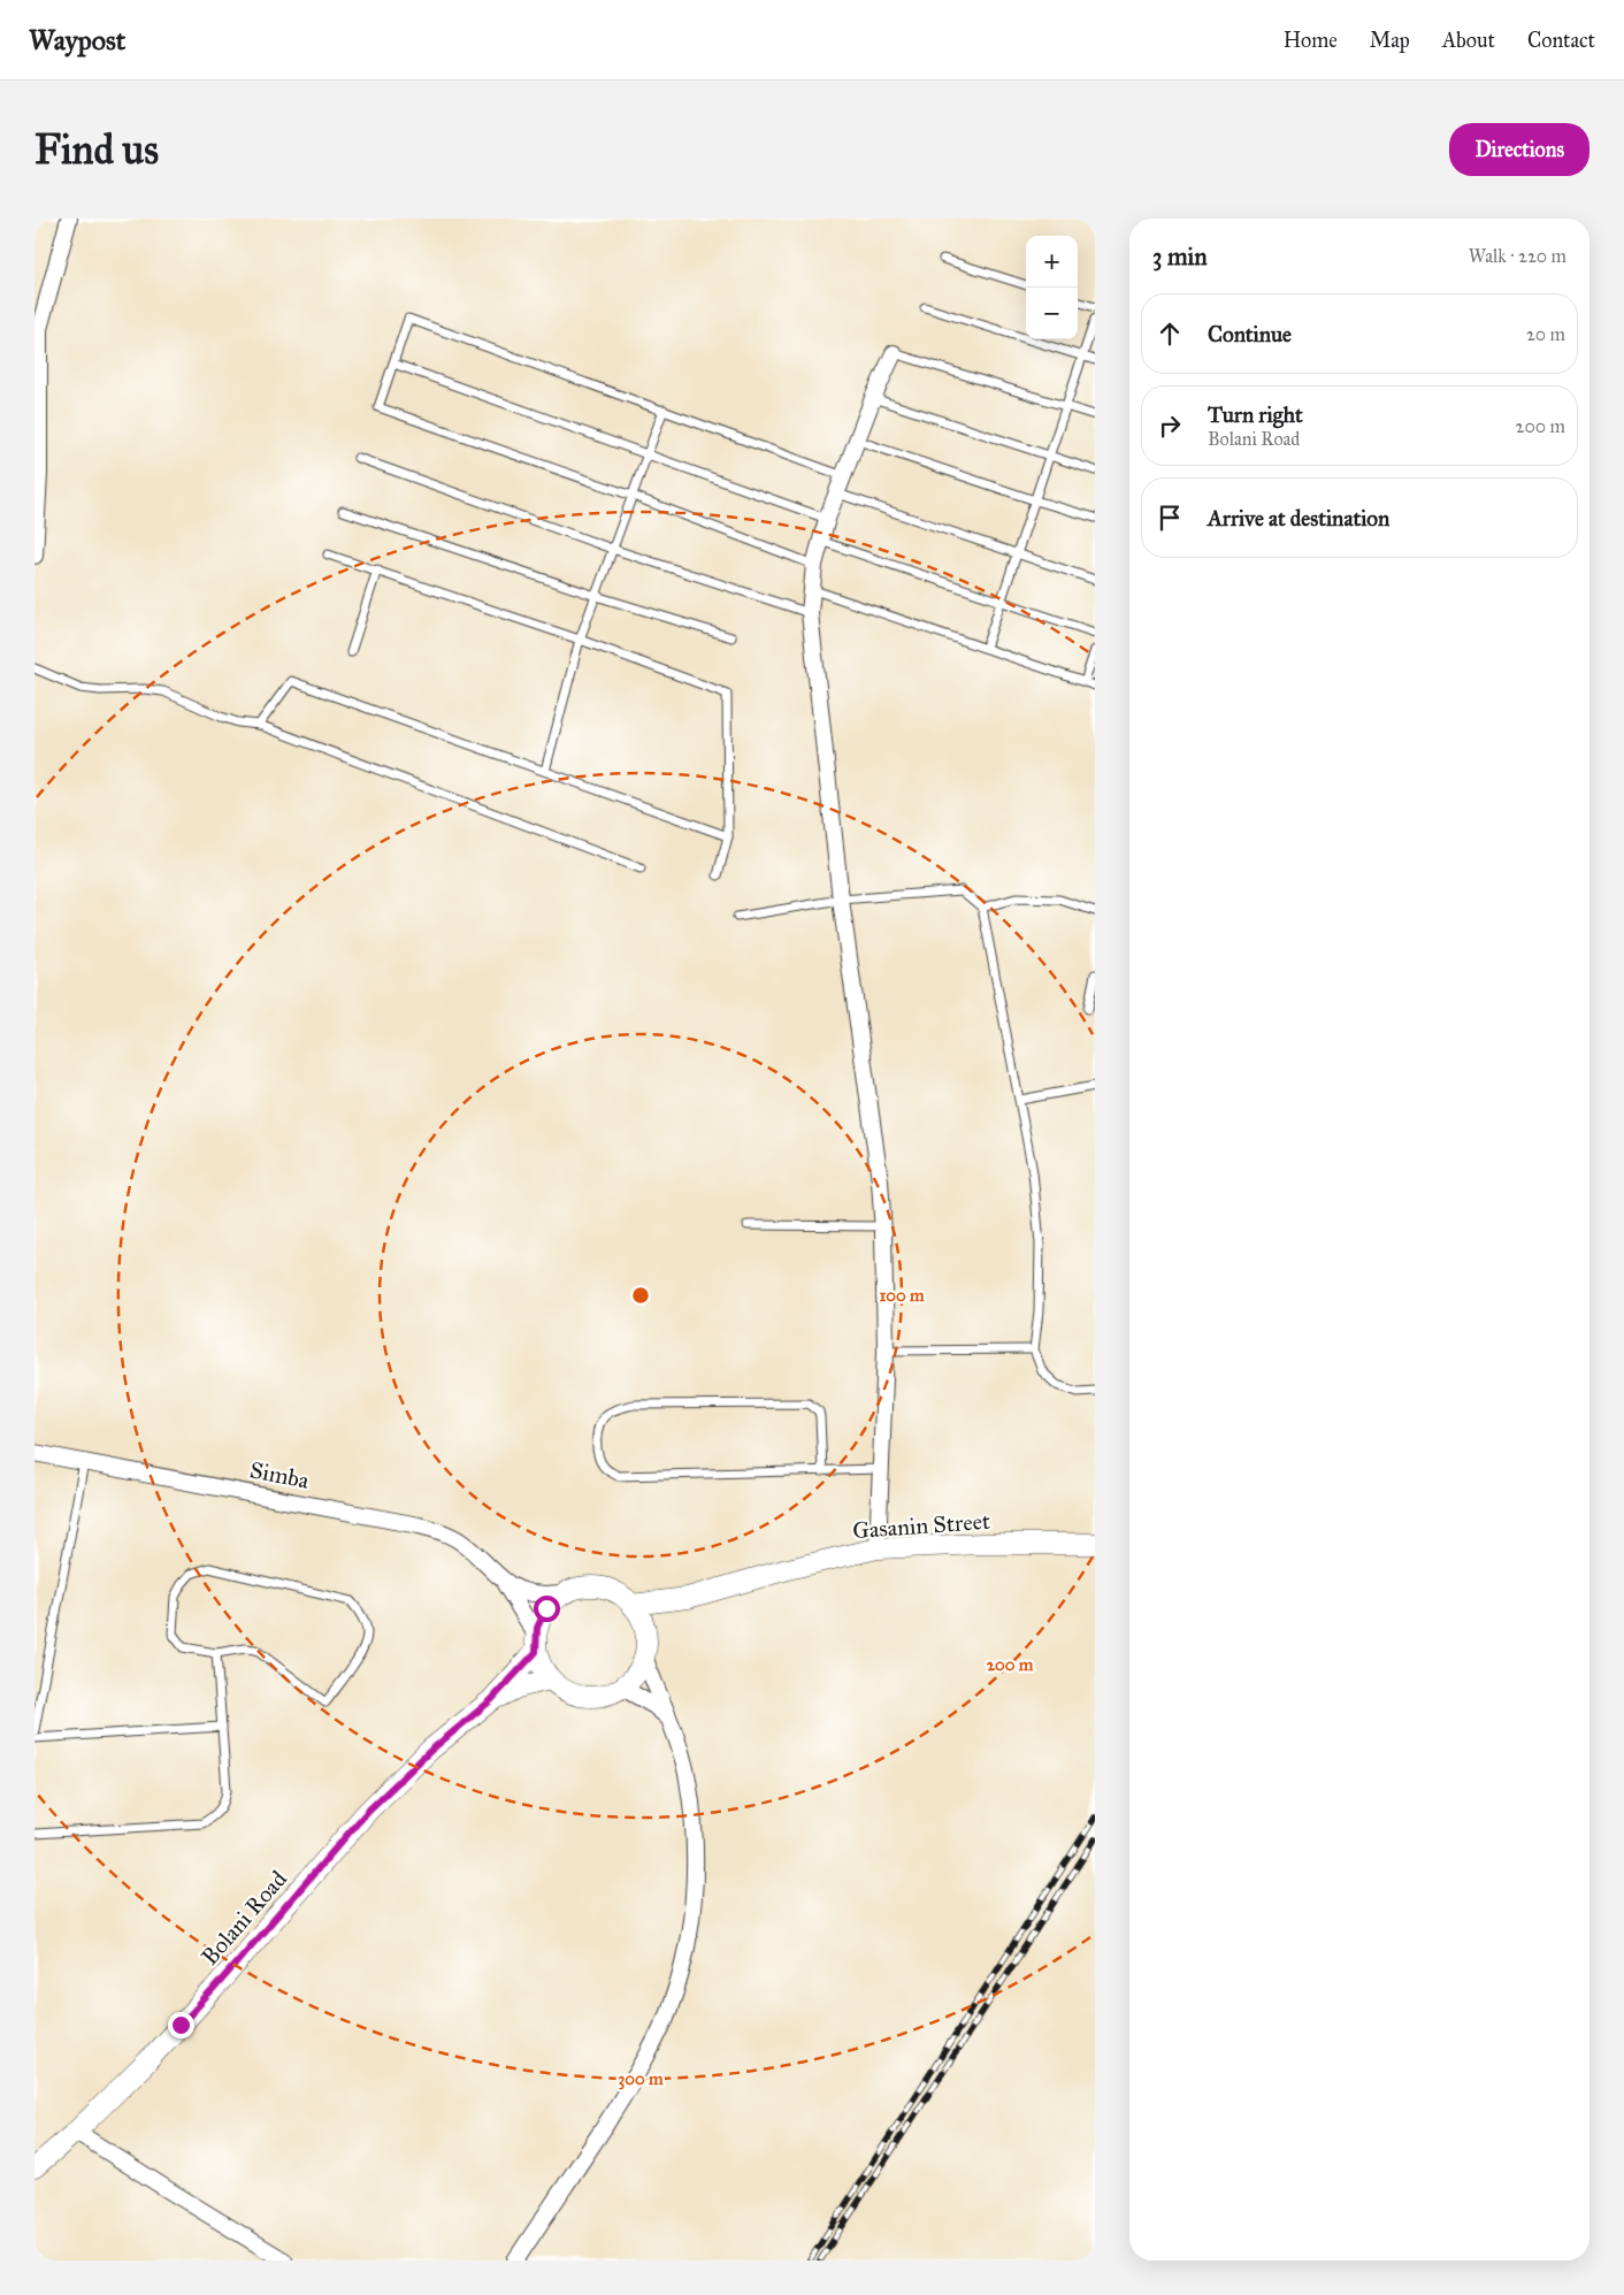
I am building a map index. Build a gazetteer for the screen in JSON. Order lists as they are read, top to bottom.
{
  "streets": {
    "street": ["Simba", "Gasanin Street", "Bolani Road"]
  },
  "crossings": [
    ["Gasanin Street", "Bolani Road"]
  ],
  "page": {
    "header": "Waypost",
    "nav": [
      "Home",
      "Map",
      "About",
      "Contact"
    ],
    "buttons": "Directions",
    "title": "Find us",
    "heading": ["3 min", "Walk · 220 m"],
    "map_buttons": ["+", "−"],
    "list": [
      ["Continue", "20 m"],
      ["Turn right", "Bolani Road", "200 m"],
      "Arrive at destination"
    ]
  },
  "rings": ["100 m", "200 m", "300 m"]
}
